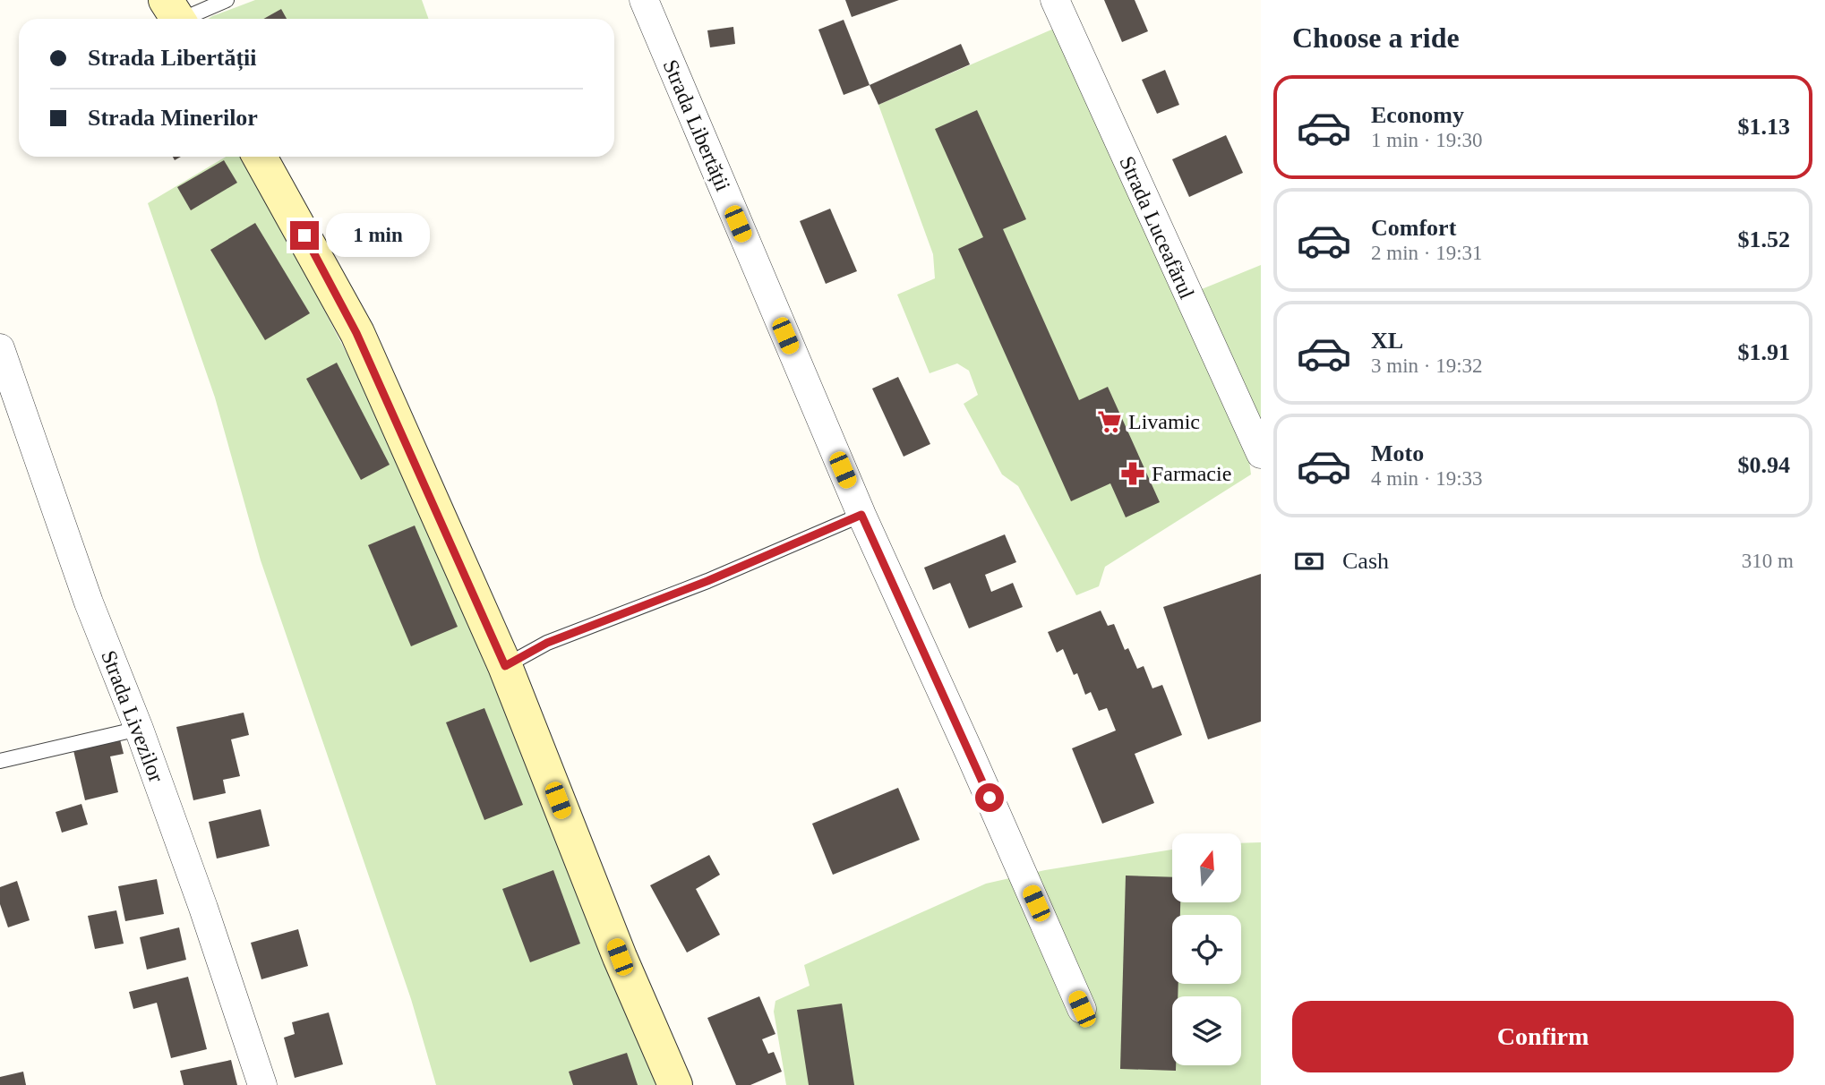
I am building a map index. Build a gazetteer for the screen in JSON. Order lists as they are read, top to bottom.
{
  "streets": {
    "street": ["Strada Libertății", "Strada Luceafărul", "Strada Livezilor"]
  },
  "places": {
    "supermarket": ["Livamic"],
    "pharmacy": ["Farmacie"]
  },
  "north": "top",
  "page": {
    "heading": "Choose a ride",
    "banner": ["Strada Libertății", "Strada Minerilor"],
    "list": [
      {
        "name": "Economy",
        "note": "1 min · 19:30",
        "value": "$1.13"
      },
      {
        "name": "Comfort",
        "note": "2 min · 19:31",
        "value": "$1.52"
      },
      {
        "name": "XL",
        "note": "3 min · 19:32",
        "value": "$1.91"
      },
      {
        "name": "Moto",
        "note": "4 min · 19:33",
        "value": "$0.94"
      }
    ],
    "bubble": "1 min",
    "pay": ["Cash", "310 m"],
    "buttons": "Confirm"
  }
}
